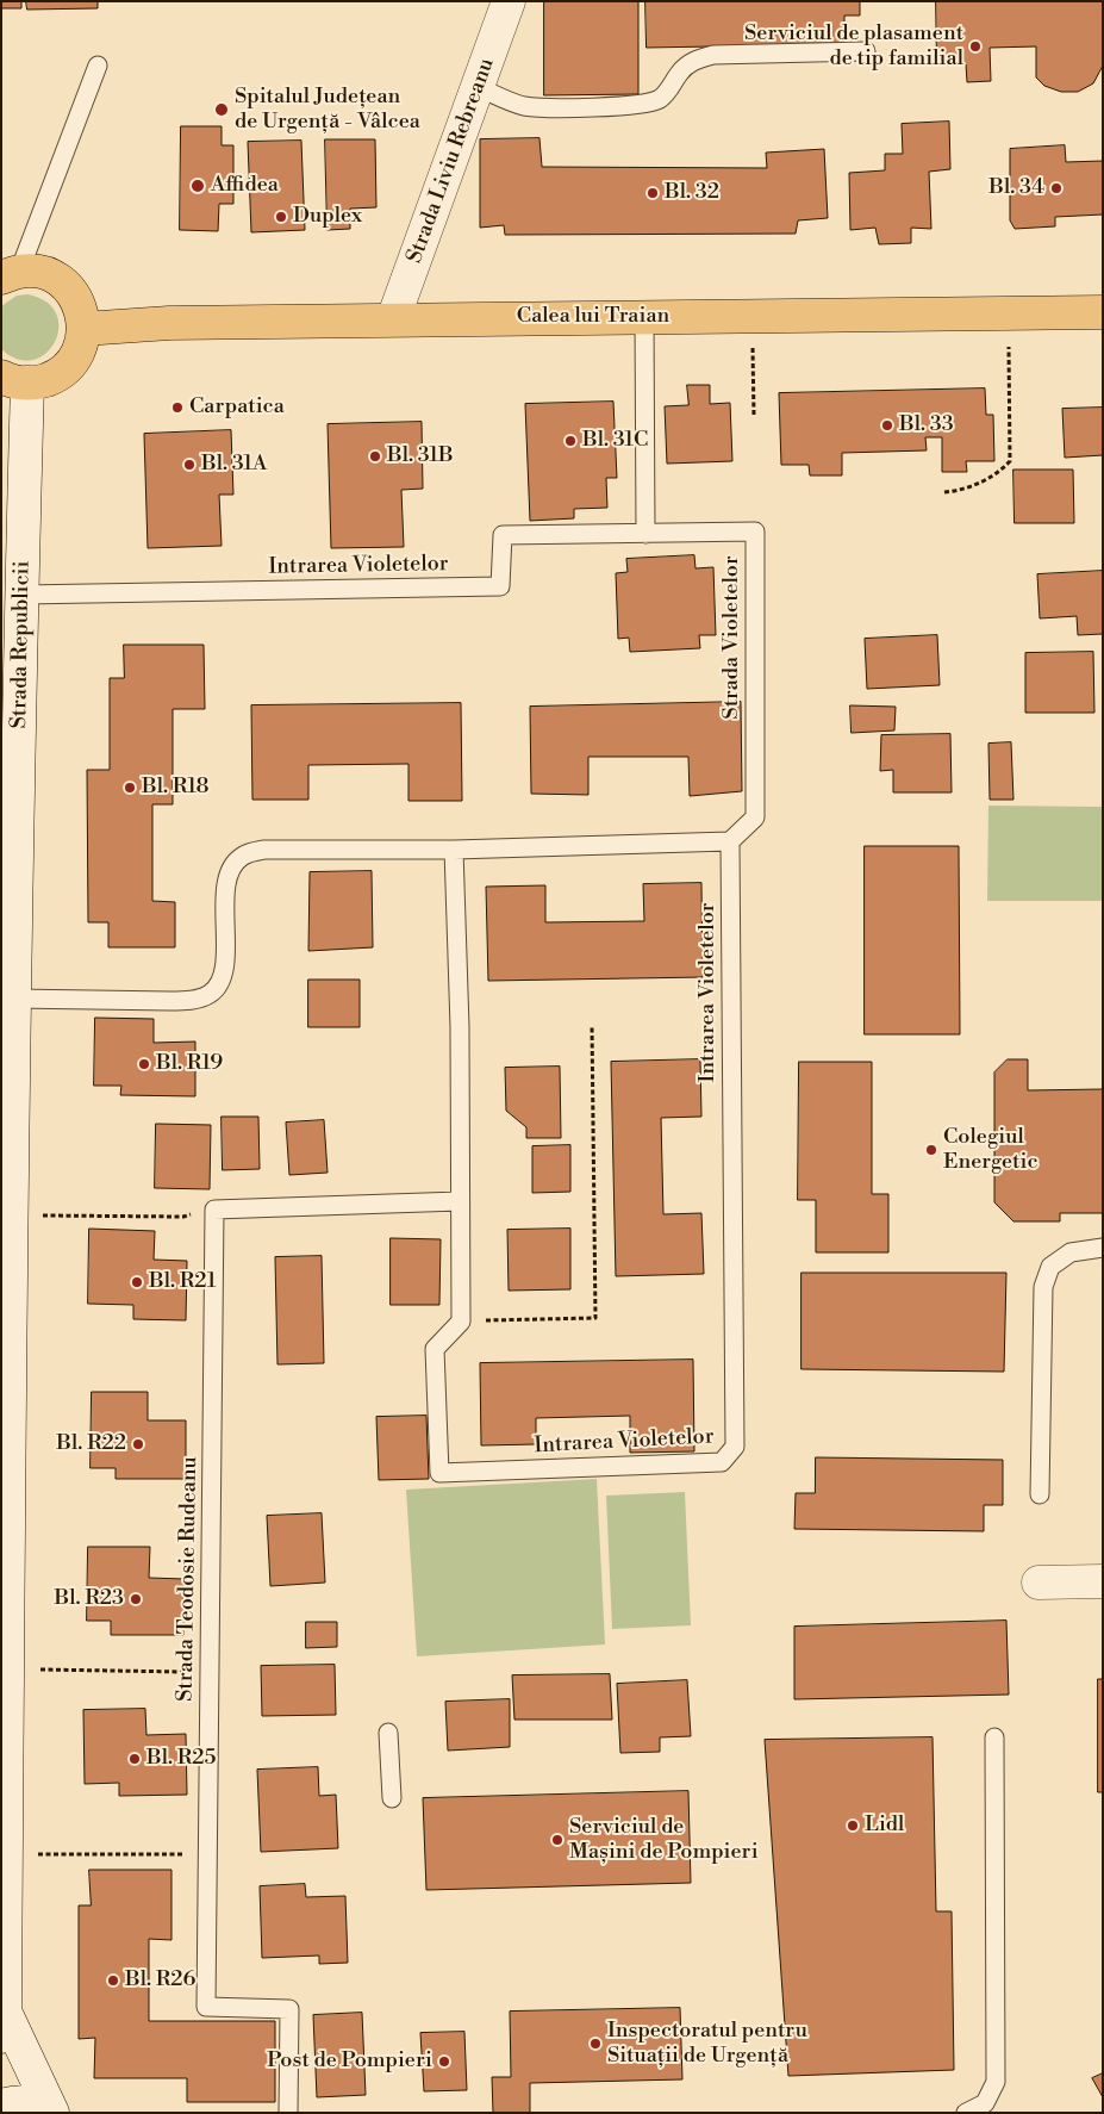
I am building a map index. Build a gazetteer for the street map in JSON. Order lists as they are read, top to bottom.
{
  "streets": {
    "main road": ["Strada Liviu Rebreanu", "Calea lui Traian", "Strada Republicii"],
    "lane": ["Intrarea Violetelor", "Strada Violetelor", "Strada Teodosie Rudeanu"]
  },
  "crossings": [
    ["Strada Liviu Rebreanu", "Calea lui Traian"],
    ["Intrarea Violetelor", "Strada Violetelor"],
    ["Intrarea Violetelor", "Strada Republicii"]
  ],
  "places": [
    "Serviciul de plasament de tip familial",
    "Spitalul Județean de Urgență - Vâlcea",
    "Affidea",
    "Bl. 34",
    "Bl. 32",
    "Duplex",
    "Carpatica",
    "Bl. 33",
    "Bl. 31C",
    "Bl. 31B",
    "Bl. 31A",
    "Bl. R18",
    "Bl. R19",
    "Colegiul Energetic",
    "Bl. R21",
    "Bl. R22",
    "Bl. R23",
    "Bl. R25",
    "Lidl",
    "Serviciul de Mașini de Pompieri",
    "Bl. R26",
    "Inspectoratul pentru Situații de Urgență",
    "Post de Pompieri"
  ]
}
